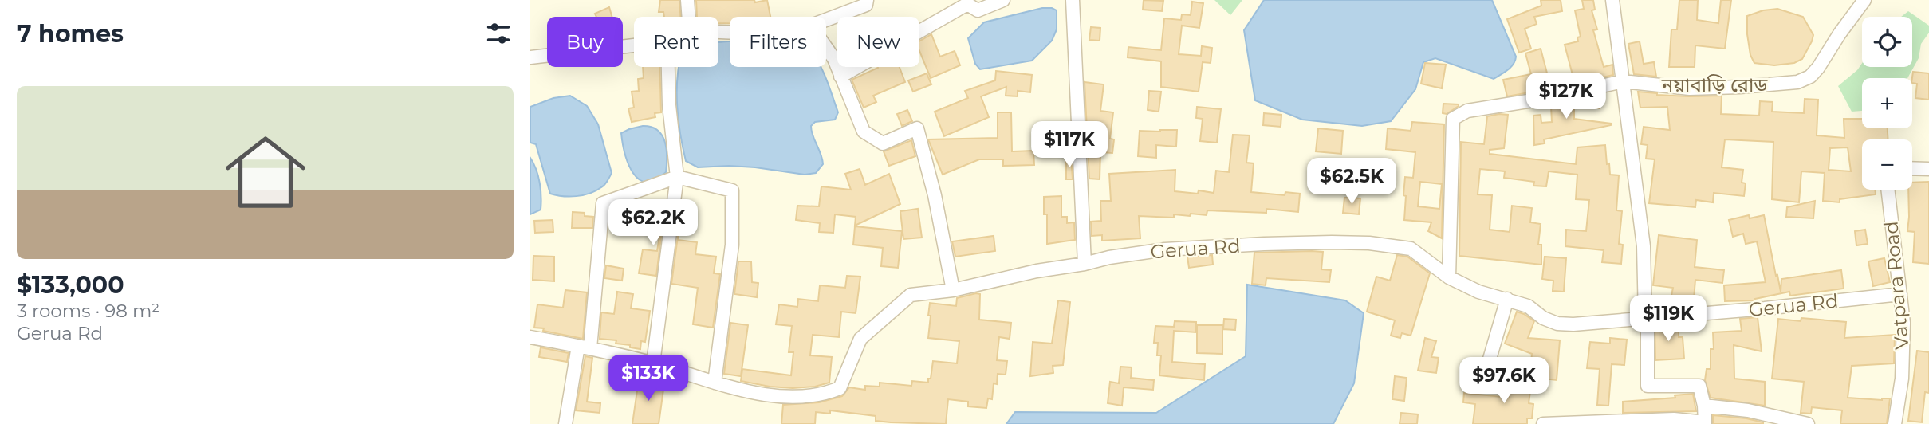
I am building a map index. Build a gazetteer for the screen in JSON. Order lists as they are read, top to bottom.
{
  "streets": {
    "street": ["নয়াবাড়ি রোড", "Gerua Rd", "Vatpara Road"]
  },
  "crossings": [
    ["নয়াবাড়ি রোড", "Gerua Rd"],
    ["Gerua Rd", "Vatpara Road"]
  ],
  "page": {
    "heading": "7 homes",
    "map_buttons": ["+", "−"],
    "chip": [
      "Buy",
      "Rent",
      "Filters",
      "New"
    ],
    "list": [
      {
        "name": "$133,000",
        "note": "3 rooms · 98 m² · Gerua Rd"
      }
    ],
    "price": [
      "$127K",
      "$117K",
      "$62.5K",
      "$62.2K",
      "$119K",
      "$133K",
      "$97.6K"
    ]
  }
}
